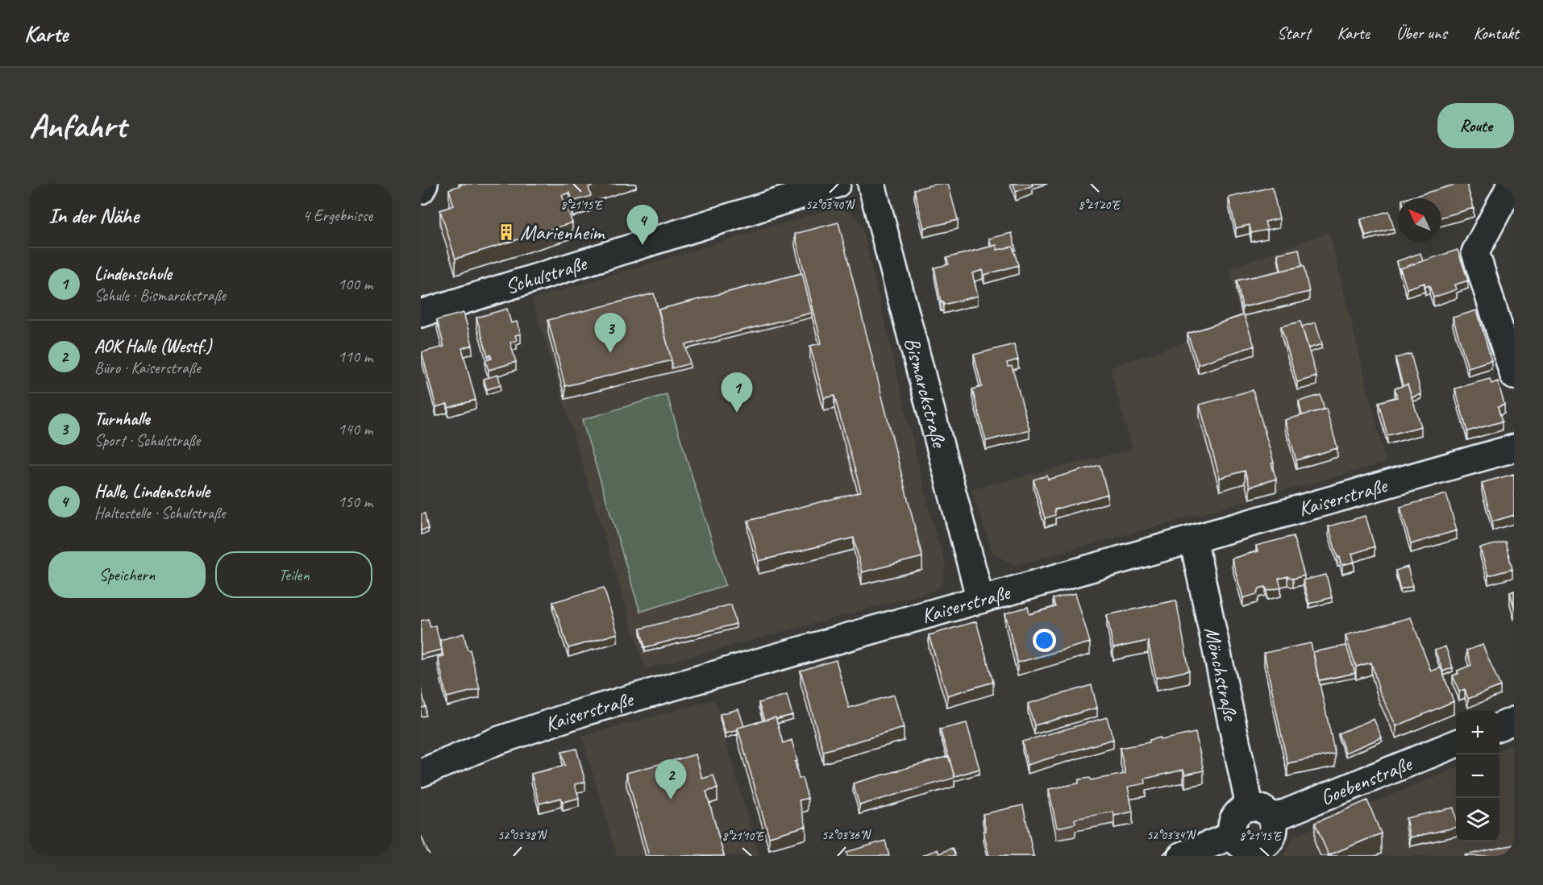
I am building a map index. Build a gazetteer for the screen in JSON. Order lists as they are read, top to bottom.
{
  "streets": {
    "street": [
      "Schulstraße",
      "Bismarckstraße",
      "Kaiserstraße",
      "Mönchstraße",
      "Goebenstraße"
    ]
  },
  "crossings": [
    ["Bismarckstraße", "Kaiserstraße"],
    ["Kaiserstraße", "Mönchstraße"],
    ["Mönchstraße", "Goebenstraße"]
  ],
  "places": {
    "building": ["Marienheim"]
  },
  "north": "top left",
  "page": {
    "header": "Karte",
    "nav": [
      "Start",
      "Karte",
      "Über uns",
      "Kontakt"
    ],
    "buttons": [
      "Route",
      ["Speichern", "Teilen"]
    ],
    "title": "Anfahrt",
    "heading": ["In der Nähe", "4 Ergebnisse"],
    "pins": [
      "4",
      "3",
      "1",
      "2"
    ],
    "list": [
      {
        "mark": "1",
        "name": "Lindenschule",
        "note": "Schule · Bismarckstraße",
        "value": "100 m"
      },
      {
        "mark": "2",
        "name": "AOK Halle (Westf.)",
        "note": "Büro · Kaiserstraße",
        "value": "110 m"
      },
      {
        "mark": "3",
        "name": "Turnhalle",
        "note": "Sport · Schulstraße",
        "value": "140 m"
      },
      {
        "mark": "4",
        "name": "Halle, Lindenschule",
        "note": "Haltestelle · Schulstraße",
        "value": "150 m"
      }
    ],
    "map_buttons": ["+", "−"]
  },
  "coordinates": [
    "8°21'15\"E",
    "8°21'20\"E",
    "52°03'40\"N",
    "52°03'38\"N",
    "52°03'36\"N",
    "52°03'34\"N",
    "8°21'10\"E"
  ]
}
